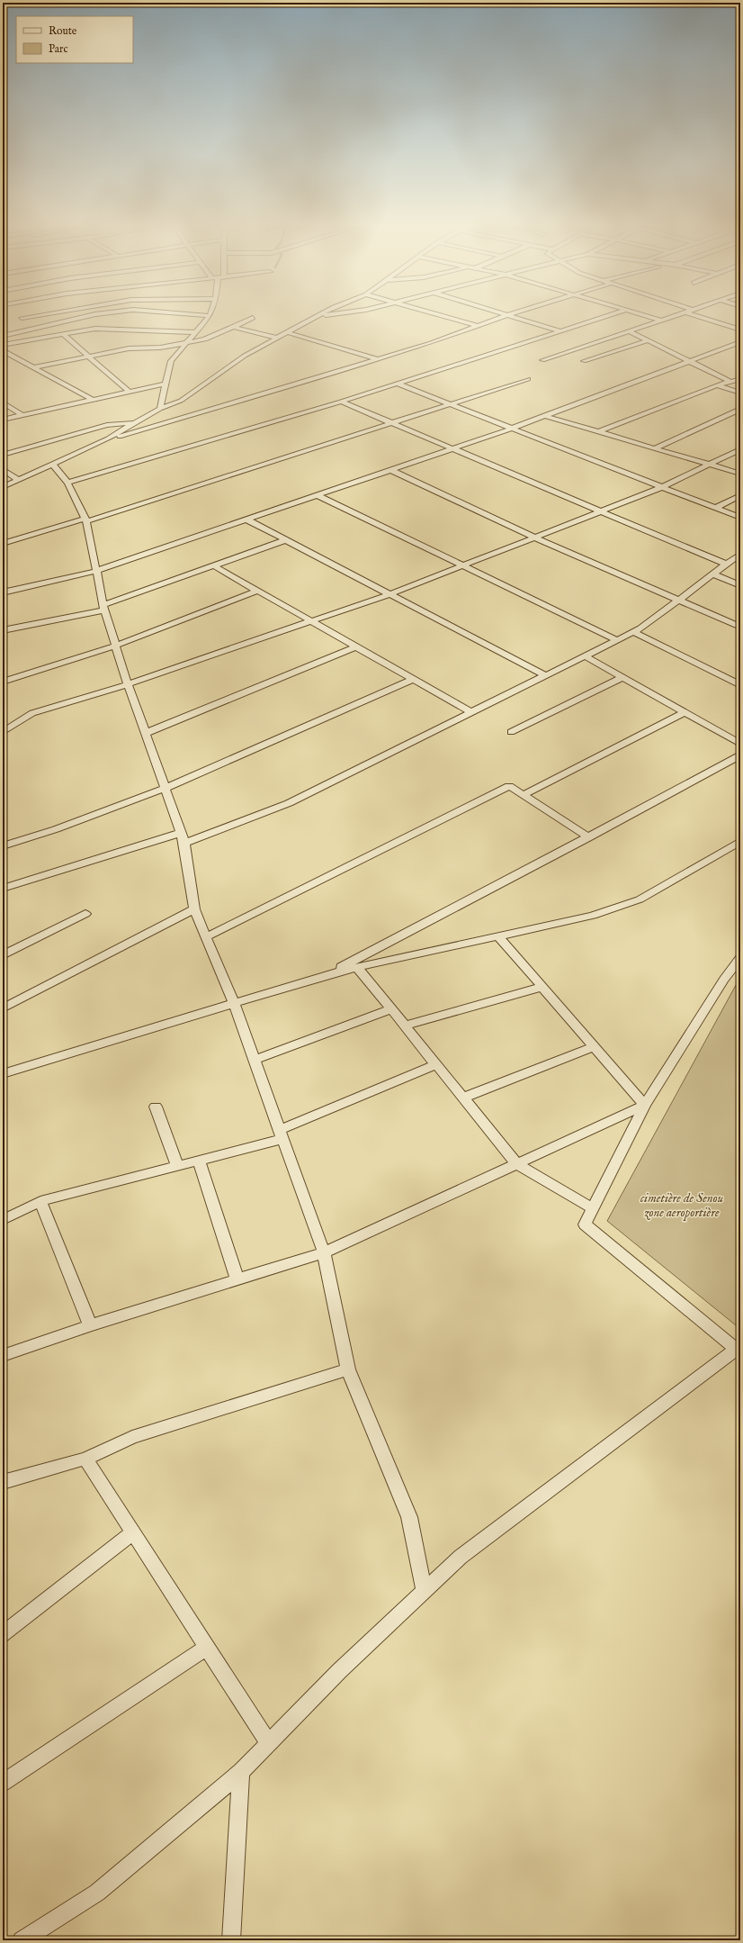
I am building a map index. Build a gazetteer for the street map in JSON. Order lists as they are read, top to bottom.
{
  "parks": ["cimetière de Senou zone aeroportière"],
  "legend": ["Route", "Parc"]
}
